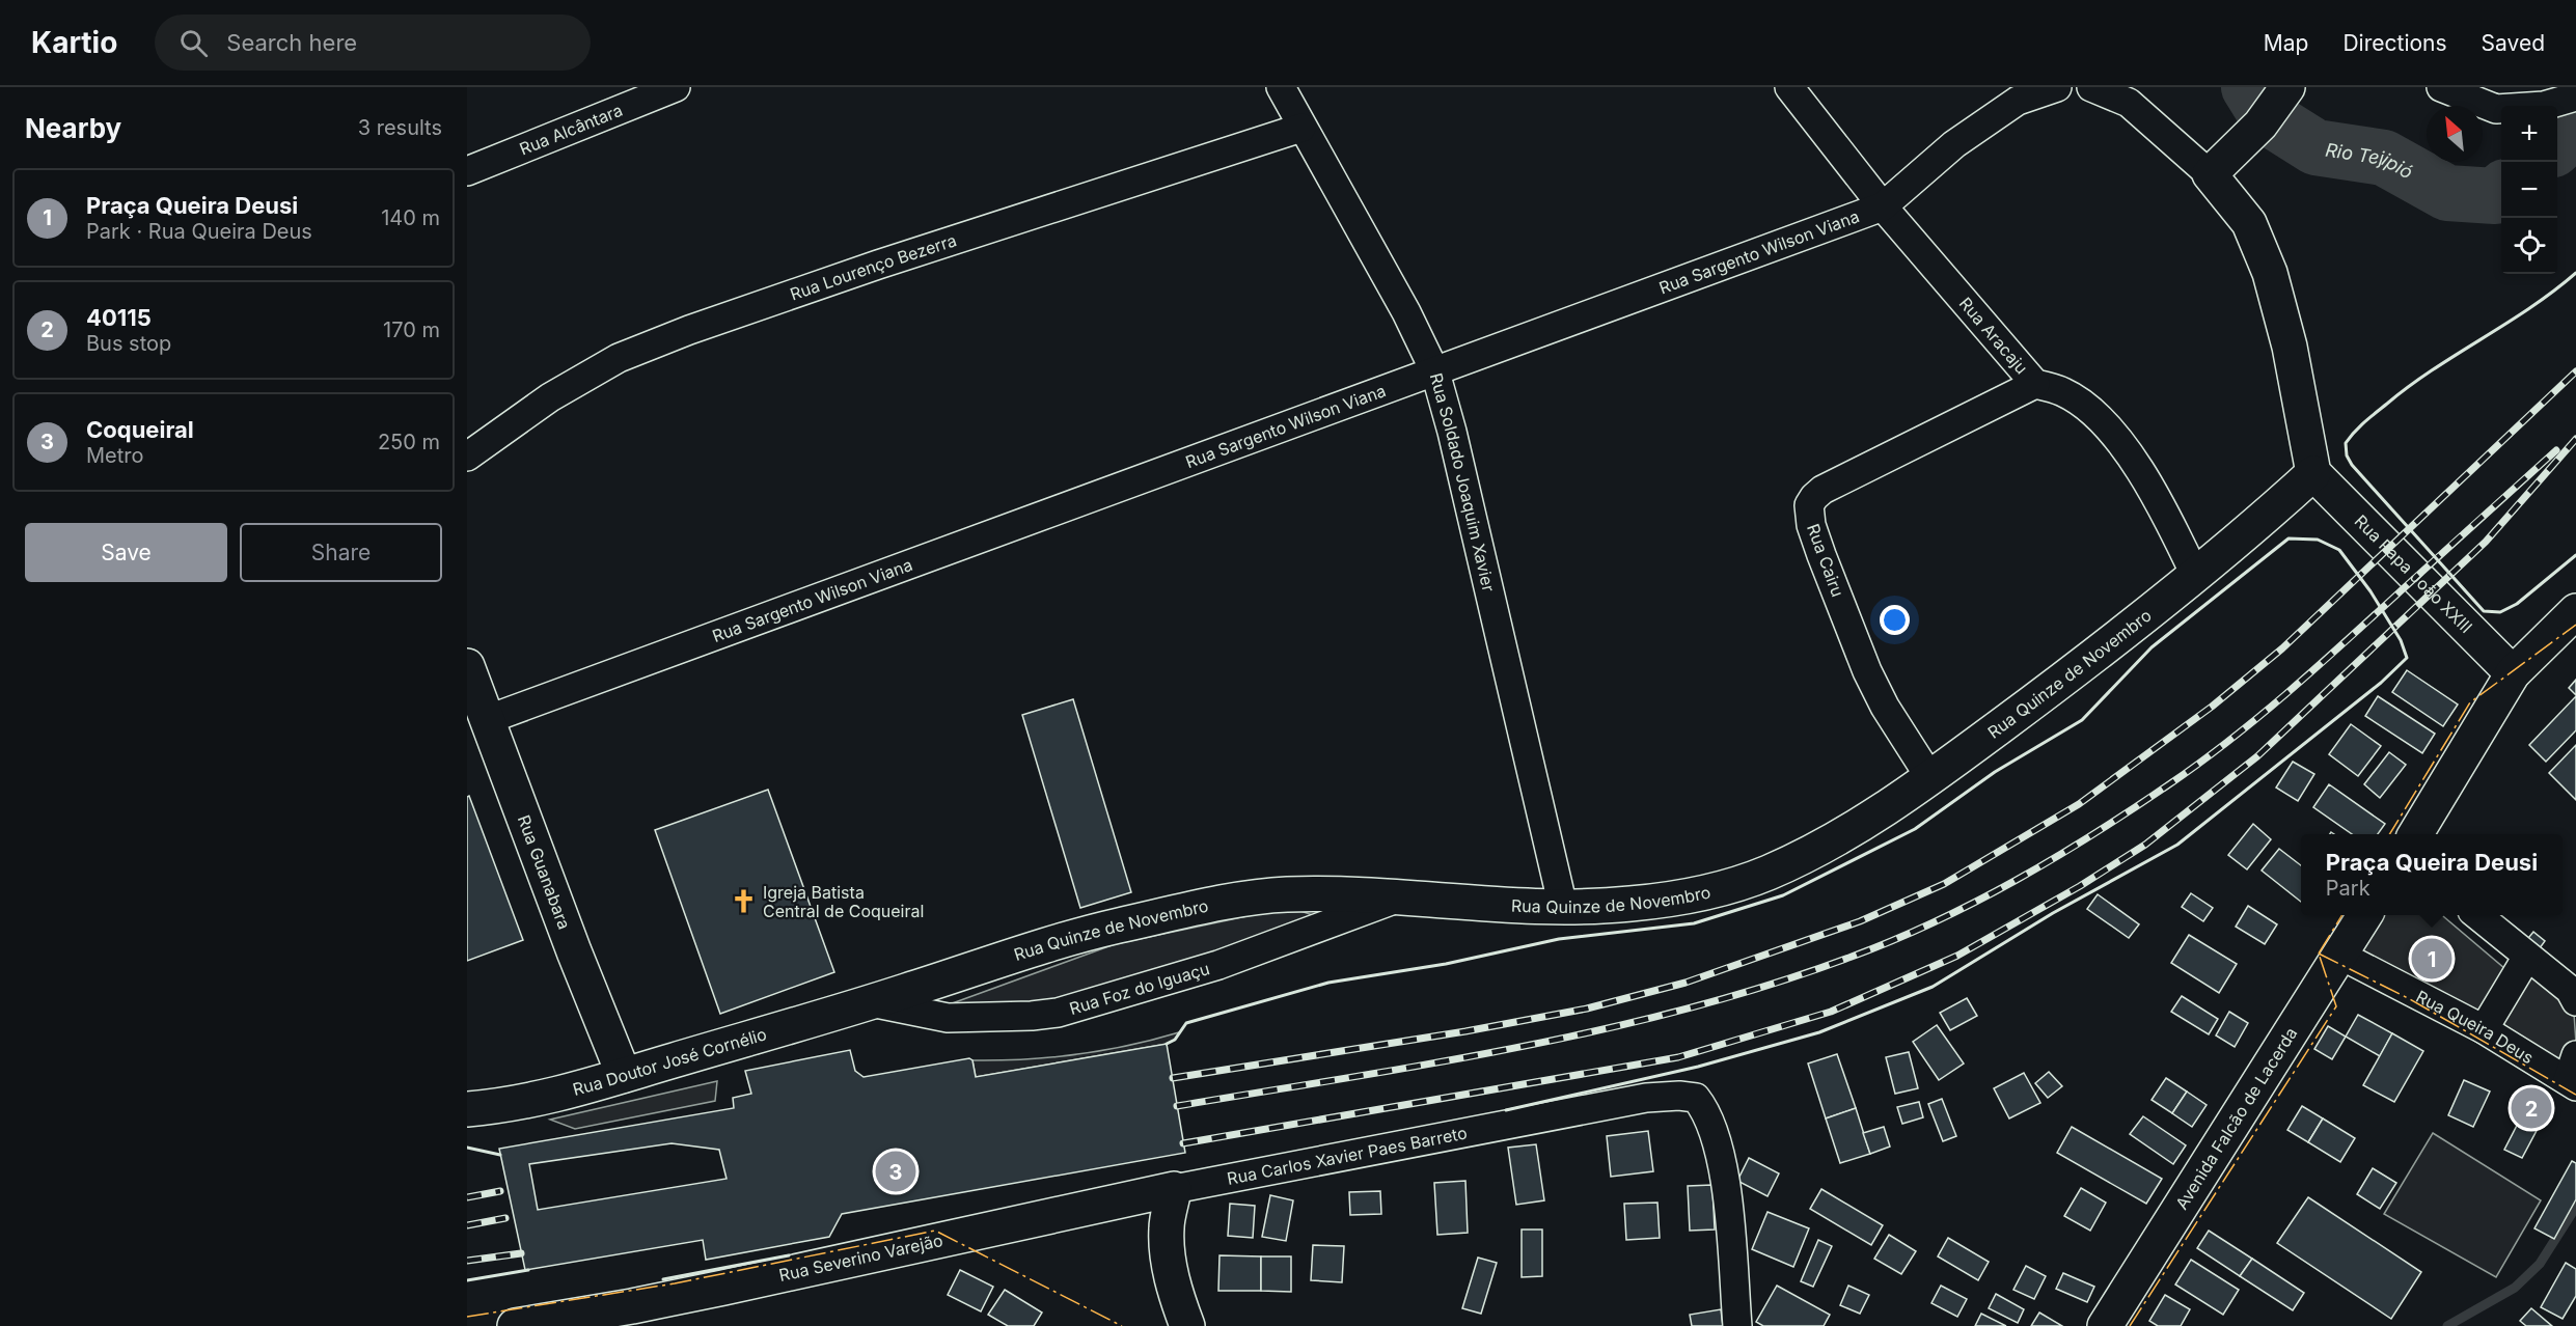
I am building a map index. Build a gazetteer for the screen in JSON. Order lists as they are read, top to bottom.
{
  "streets": {
    "street": [
      "Rua Alcântara",
      "Rua Sargento Wilson Viana",
      "Rua Lourenço Bezerra",
      "Rua Aracaju",
      "Rua Soldado Joaquim Xavier",
      "Rua Cairu",
      "Rua Papa João XXIII",
      "Rua Quinze de Novembro",
      "Rua Guanabara",
      "Rua Foz do Iguaçu",
      "Rua Queira Deus",
      "Rua Doutor José Cornélio",
      "Avenida Falcão de Lacerda",
      "Rua Carlos Xavier Paes Barreto",
      "Rua Severino Varejão"
    ]
  },
  "crossings": [
    ["Rua Sargento Wilson Viana", "Rua Aracaju"],
    ["Rua Sargento Wilson Viana", "Rua Soldado Joaquim Xavier"],
    ["Rua Sargento Wilson Viana", "Rua Guanabara"],
    ["Rua Lourenço Bezerra", "Rua Soldado Joaquim Xavier"],
    ["Rua Aracaju", "Rua Cairu"],
    ["Rua Aracaju", "Rua Quinze de Novembro"],
    ["Rua Soldado Joaquim Xavier", "Rua Quinze de Novembro"],
    ["Rua Cairu", "Rua Quinze de Novembro"],
    ["Rua Papa João XXIII", "Rua Quinze de Novembro"],
    ["Rua Quinze de Novembro", "Rua Foz do Iguaçu"],
    ["Rua Quinze de Novembro", "Rua Doutor José Cornélio"],
    ["Rua Guanabara", "Rua Doutor José Cornélio"],
    ["Rua Foz do Iguaçu", "Rua Doutor José Cornélio"],
    ["Rua Queira Deus", "Avenida Falcão de Lacerda"],
    ["Rua Carlos Xavier Paes Barreto", "Rua Severino Varejão"]
  ],
  "water": ["Rio Tejipió"],
  "places": {
    "church": ["Igreja Batista Central de Coqueiral"]
  },
  "north": "top left",
  "page": {
    "header": "Kartio",
    "search": "Search here",
    "nav": ["Map", "Directions", "Saved"],
    "heading": ["Nearby", "3 results"],
    "map_buttons": ["+", "−"],
    "list": [
      {
        "mark": "1",
        "name": "Praça Queira Deusi",
        "note": "Park · Rua Queira Deus",
        "value": "140 m"
      },
      {
        "mark": "2",
        "name": "40115",
        "note": "Bus stop",
        "value": "170 m"
      },
      {
        "mark": "3",
        "name": "Coqueiral",
        "note": "Metro",
        "value": "250 m"
      }
    ],
    "buttons": ["Save", "Share"],
    "popup": ["Praça Queira Deusi", "Park"],
    "pins": ["1", "2", "3"]
  }
}
